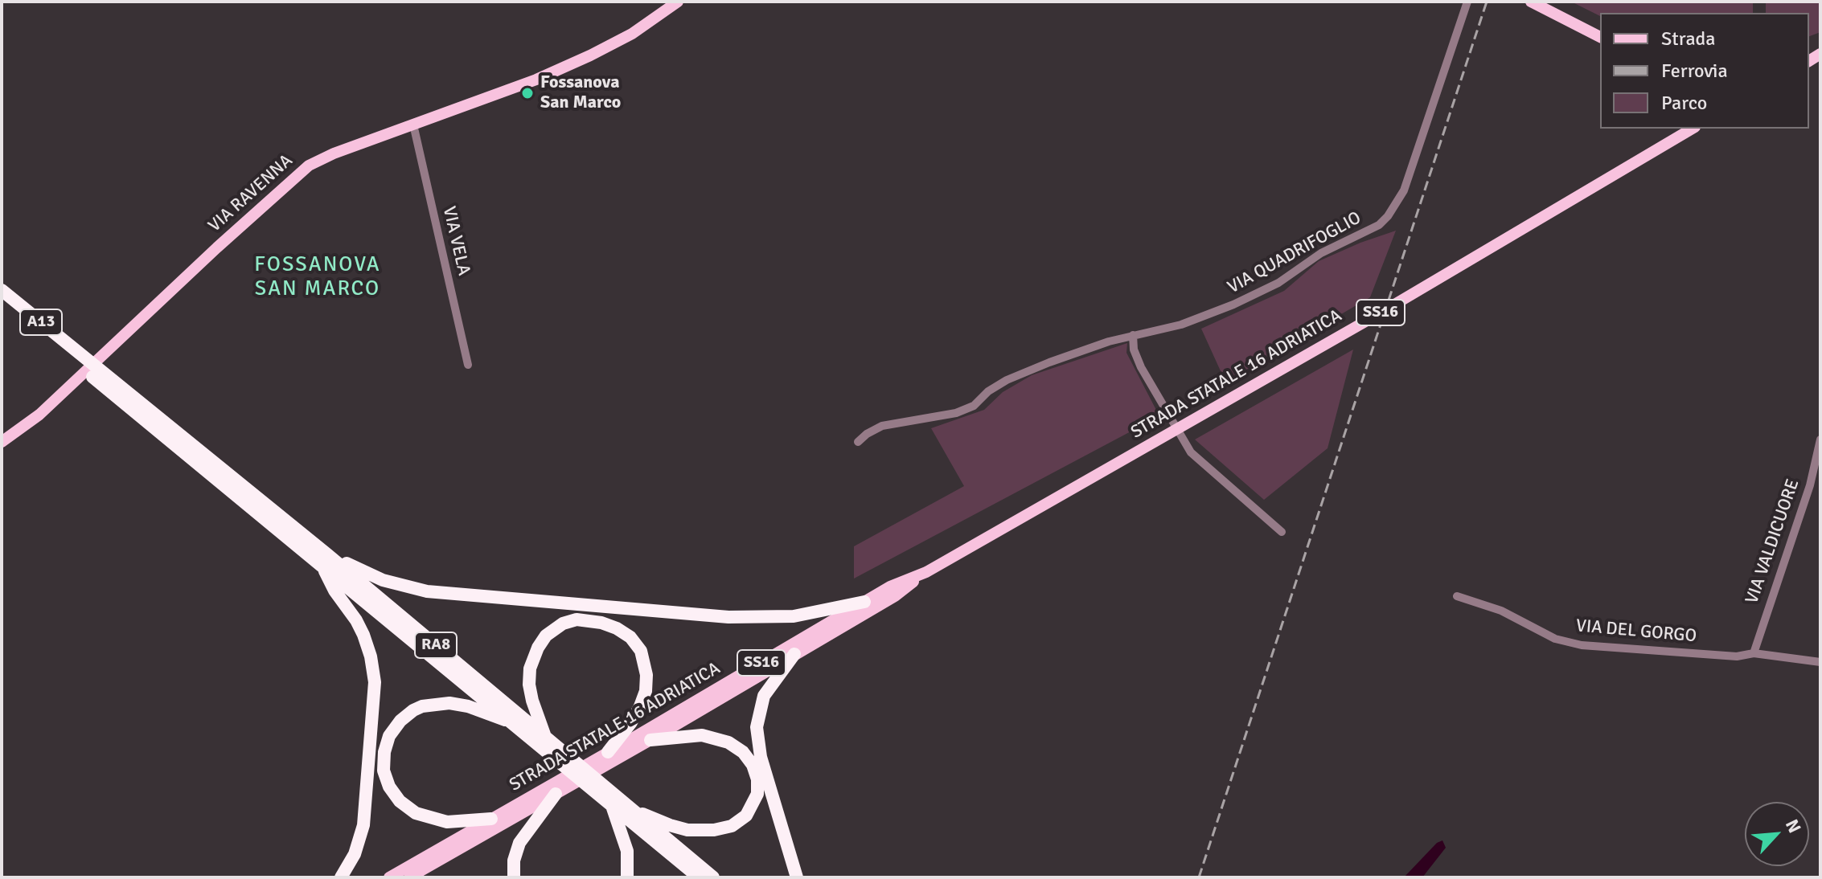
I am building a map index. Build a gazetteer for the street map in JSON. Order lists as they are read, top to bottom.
{
  "streets": {
    "highway": ["A13", "RA8"],
    "main road": ["VIA RAVENNA", "SS16", "STRADA STATALE 16 ADRIATICA"],
    "street": [
      "VIA VELA",
      "VIA QUADRIFOGLIO",
      "VIA VALDICUORE",
      "VIA DEL GORGO"
    ]
  },
  "crossings": [
    ["VIA RAVENNA", "VIA VELA"],
    ["A13", "RA8"],
    ["VIA VALDICUORE", "VIA DEL GORGO"]
  ],
  "districts": ["FOSSANOVA SAN MARCO"],
  "places": ["Fossanova San Marco"],
  "legend": ["Strada", "Ferrovia", "Parco"],
  "north": "top right"
}
